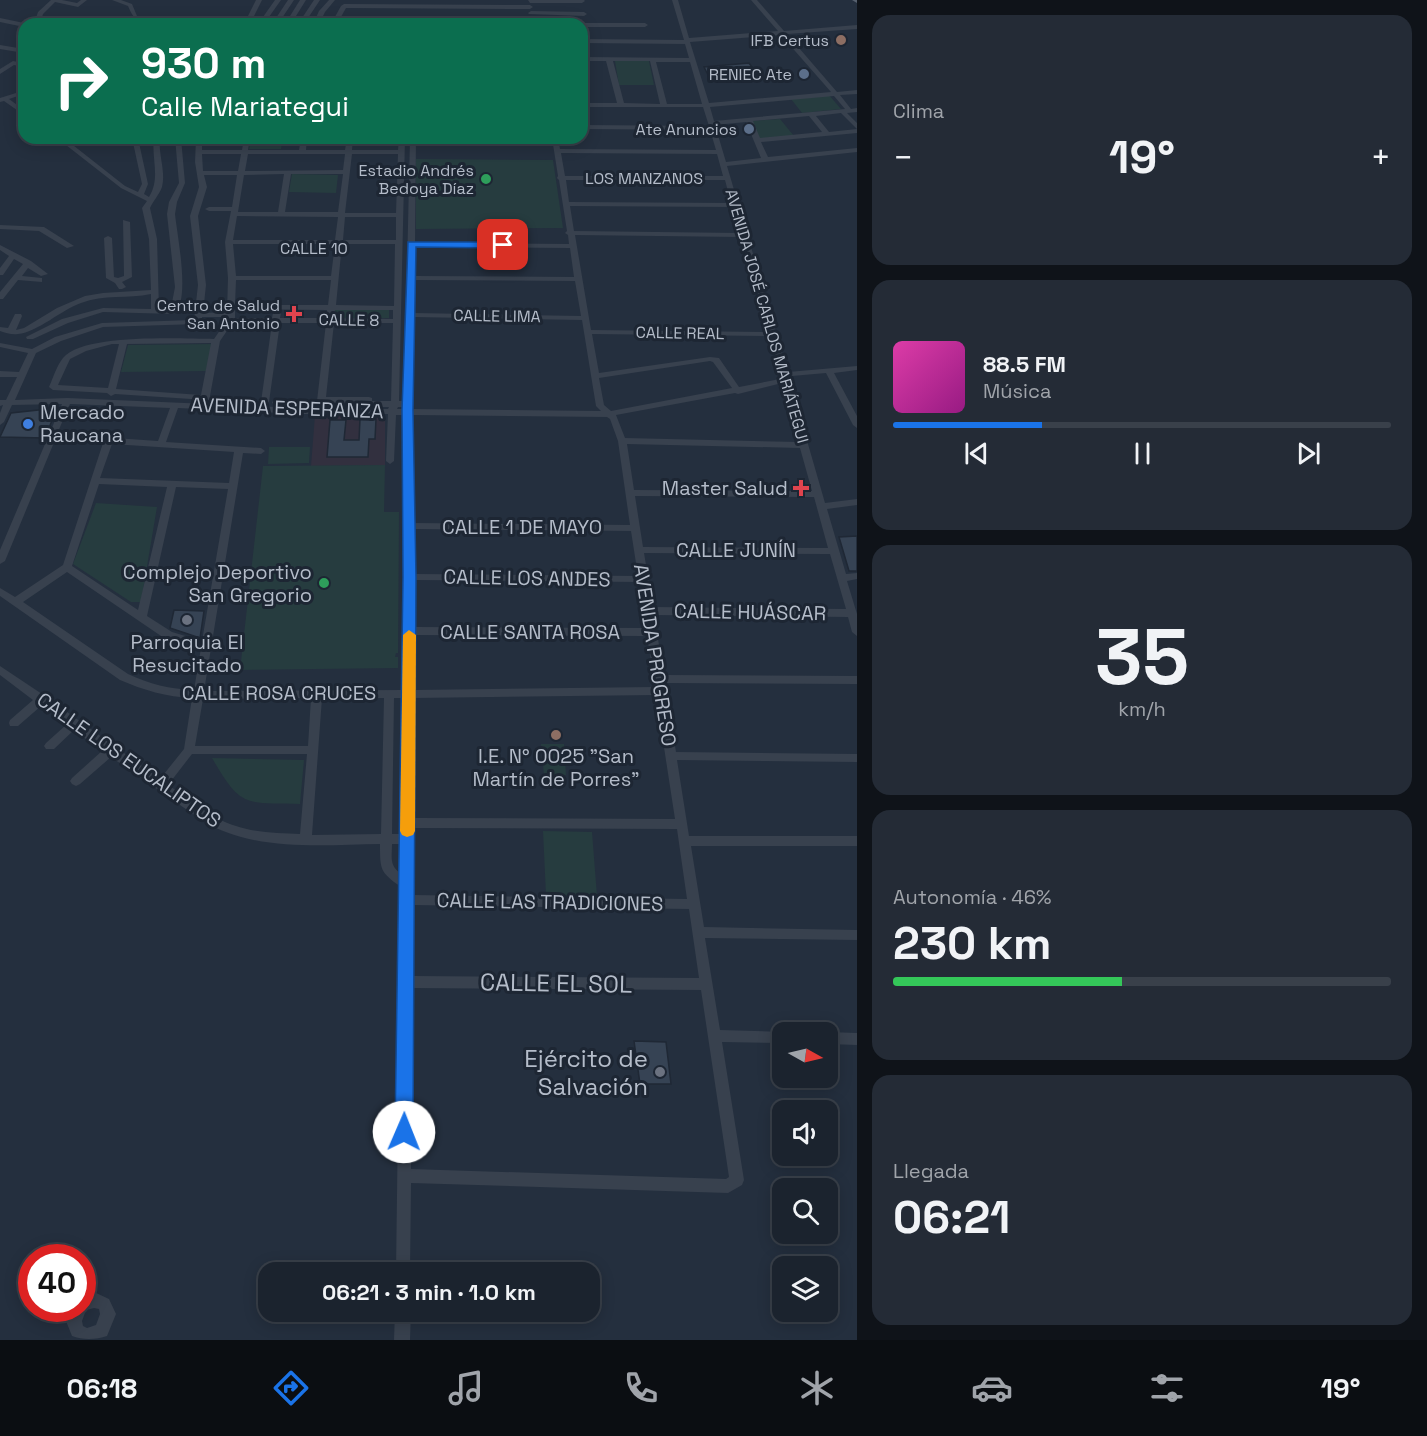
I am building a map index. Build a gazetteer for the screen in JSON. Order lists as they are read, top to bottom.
{
  "streets": {
    "street": [
      "LOS MANZANOS",
      "CALLE 10",
      "CALLE LIMA",
      "AVENIDA JOSÉ CARLOS MARIÁTEGUI",
      "CALLE 8",
      "CALLE REAL",
      "AVENIDA ESPERANZA",
      "CALLE 1 DE MAYO",
      "CALLE JUNÍN",
      "CALLE LOS ANDES",
      "CALLE HUÁSCAR",
      "CALLE SANTA ROSA",
      "AVENIDA PROGRESO",
      "CALLE ROSA CRUCES",
      "CALLE LOS EUCALIPTOS",
      "CALLE LAS TRADICIONES",
      "CALLE EL SOL"
    ]
  },
  "crossings": [
    ["LOS MANZANOS", "AVENIDA JOSÉ CARLOS MARIÁTEGUI"],
    ["LOS MANZANOS", "AVENIDA PROGRESO"],
    ["CALLE LIMA", "AVENIDA PROGRESO"],
    ["AVENIDA JOSÉ CARLOS MARIÁTEGUI", "CALLE REAL"],
    ["AVENIDA JOSÉ CARLOS MARIÁTEGUI", "AVENIDA ESPERANZA"],
    ["AVENIDA JOSÉ CARLOS MARIÁTEGUI", "CALLE JUNÍN"],
    ["AVENIDA JOSÉ CARLOS MARIÁTEGUI", "CALLE HUÁSCAR"],
    ["CALLE REAL", "AVENIDA PROGRESO"],
    ["AVENIDA ESPERANZA", "AVENIDA PROGRESO"],
    ["CALLE 1 DE MAYO", "AVENIDA PROGRESO"],
    ["CALLE JUNÍN", "AVENIDA PROGRESO"],
    ["CALLE LOS ANDES", "AVENIDA PROGRESO"],
    ["CALLE HUÁSCAR", "AVENIDA PROGRESO"],
    ["CALLE SANTA ROSA", "AVENIDA PROGRESO"],
    ["AVENIDA PROGRESO", "CALLE ROSA CRUCES"],
    ["AVENIDA PROGRESO", "CALLE LAS TRADICIONES"],
    ["AVENIDA PROGRESO", "CALLE EL SOL"]
  ],
  "places": {
    "other": [
      "IFB Certus",
      "RENIEC Ate",
      "Ate Anuncios",
      "Estadio Andrés Bedoya Díaz",
      "Mercado Raucana",
      "Complejo Deportivo San Gregorio",
      "Parroquia El Resucitado",
      "I.E. N° 0025 \"San Martín de Porres\"",
      "Ejército de Salvación"
    ],
    "health": ["Centro de Salud San Antonio", "Master Salud"]
  },
  "north": "right",
  "page": {
    "tile": [
      "Clima",
      ["35", "km/h"],
      ["Autonomía · 46%", "230 km"],
      ["Llegada", "06:21"]
    ],
    "turn": ["930 m", "Calle Mariategui"],
    "heat": ["−", "19°", "+"],
    "song": ["88.5 FM", "Música"],
    "limit": "40",
    "trip": "06:21 · 3 min · 1.0 km",
    "tabs": ["06:18", "19°"]
  }
}
